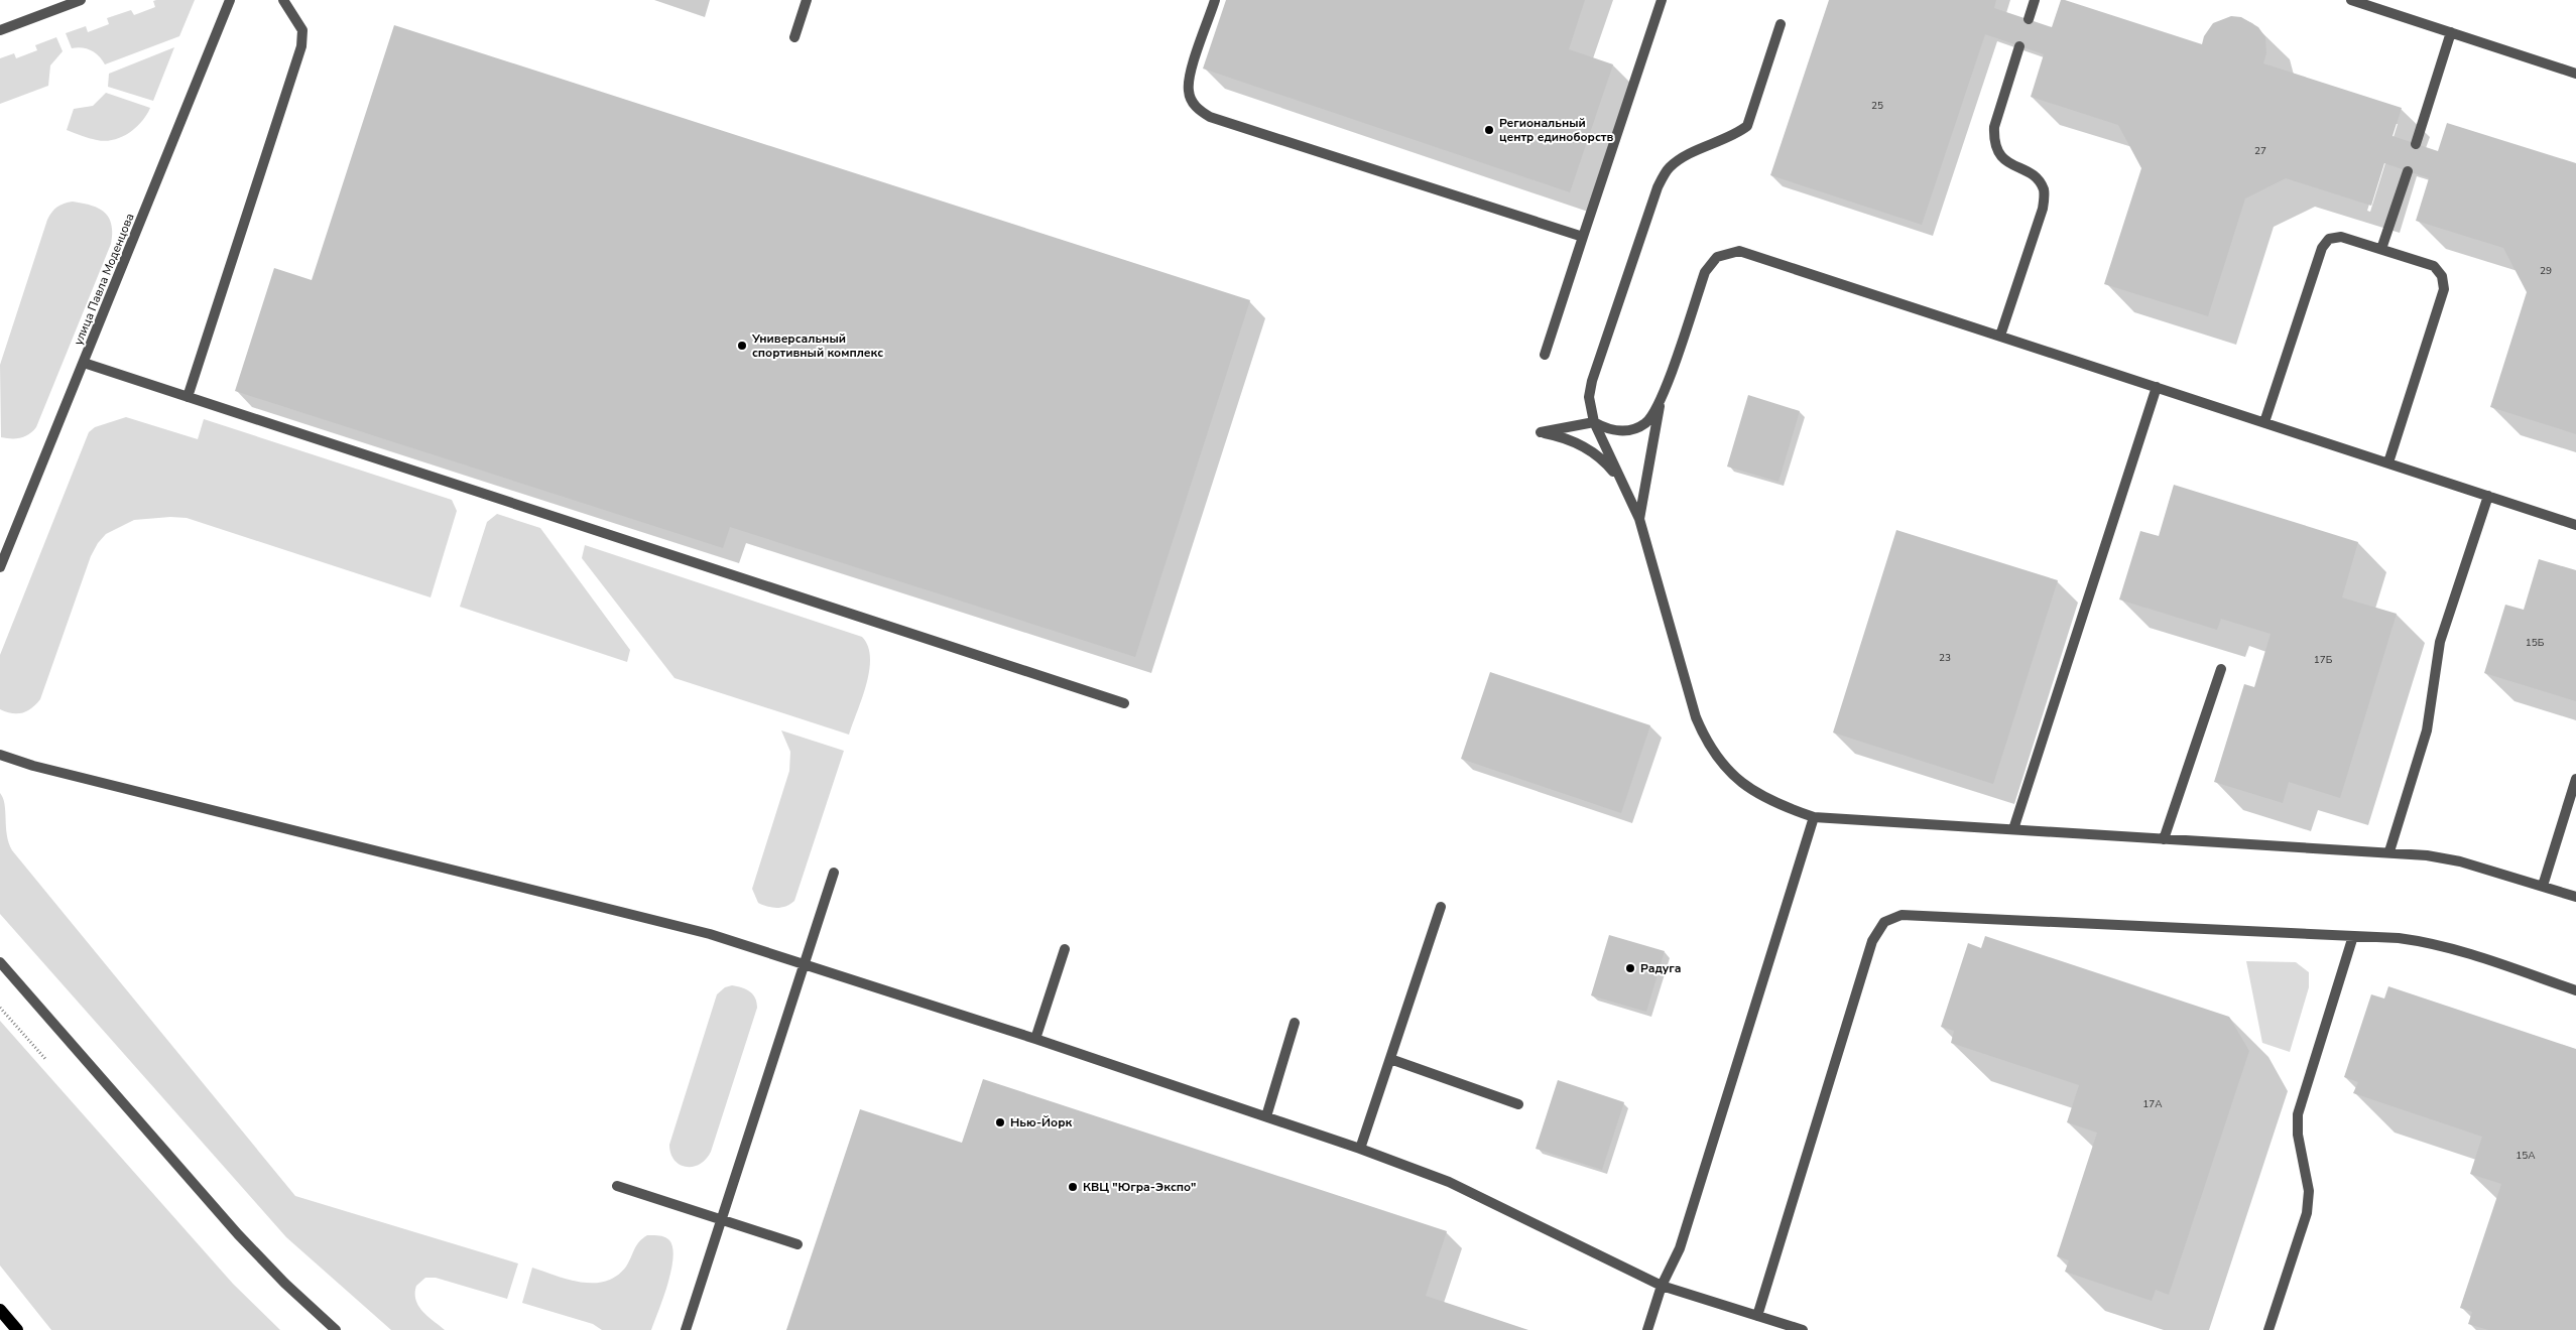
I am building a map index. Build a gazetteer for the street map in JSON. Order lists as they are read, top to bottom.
{
  "streets": {
    "street": ["улица Павла Моденцова"]
  },
  "places": [
    "Региональный центр единоборств",
    "Универсальный спортивный комплекс",
    "Радуга",
    "Нью-Йорк",
    "КВЦ \"Югра-Экспо\""
  ],
  "house_numbers": [
    "25",
    "27",
    "29",
    "15Б",
    "23",
    "17Б",
    "17А",
    "15А"
  ]
}
